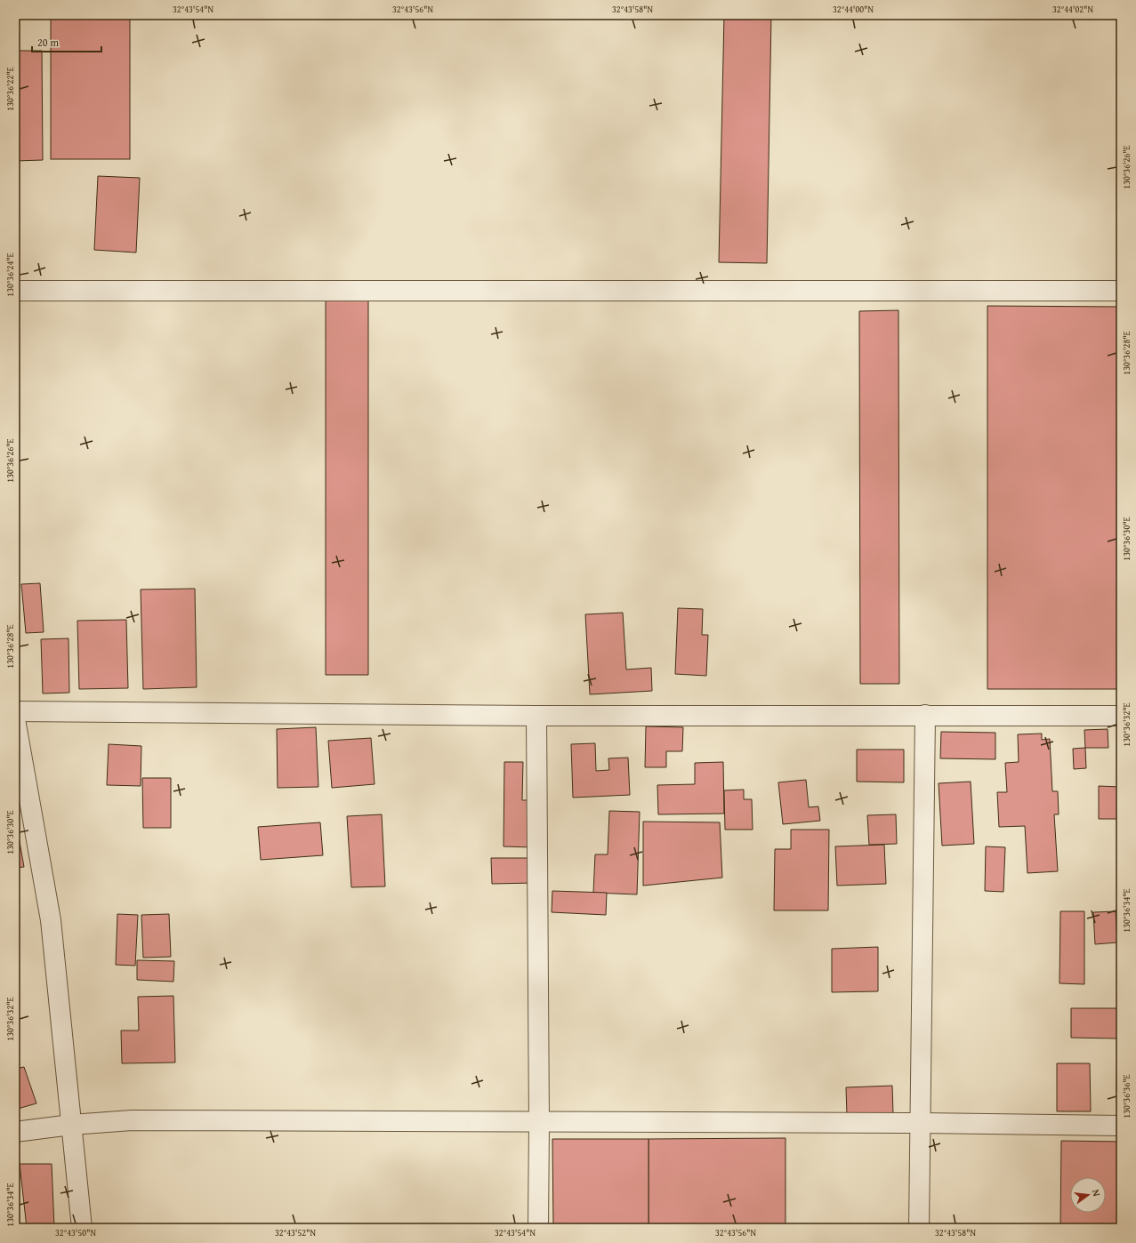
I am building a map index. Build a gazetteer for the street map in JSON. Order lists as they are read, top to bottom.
{
  "scale_bar": "20 m",
  "north": "right",
  "coordinates": [
    "32°43'54\"N",
    "32°43'56\"N",
    "32°43'58\"N",
    "32°44'00\"N",
    "32°44'02\"N",
    "130°36'22\"E",
    "130°36'26\"E",
    "130°36'24\"E",
    "130°36'28\"E",
    "130°36'30\"E",
    "130°36'32\"E",
    "130°36'34\"E",
    "130°36'36\"E",
    "32°43'50\"N",
    "32°43'52\"N"
  ]
}
